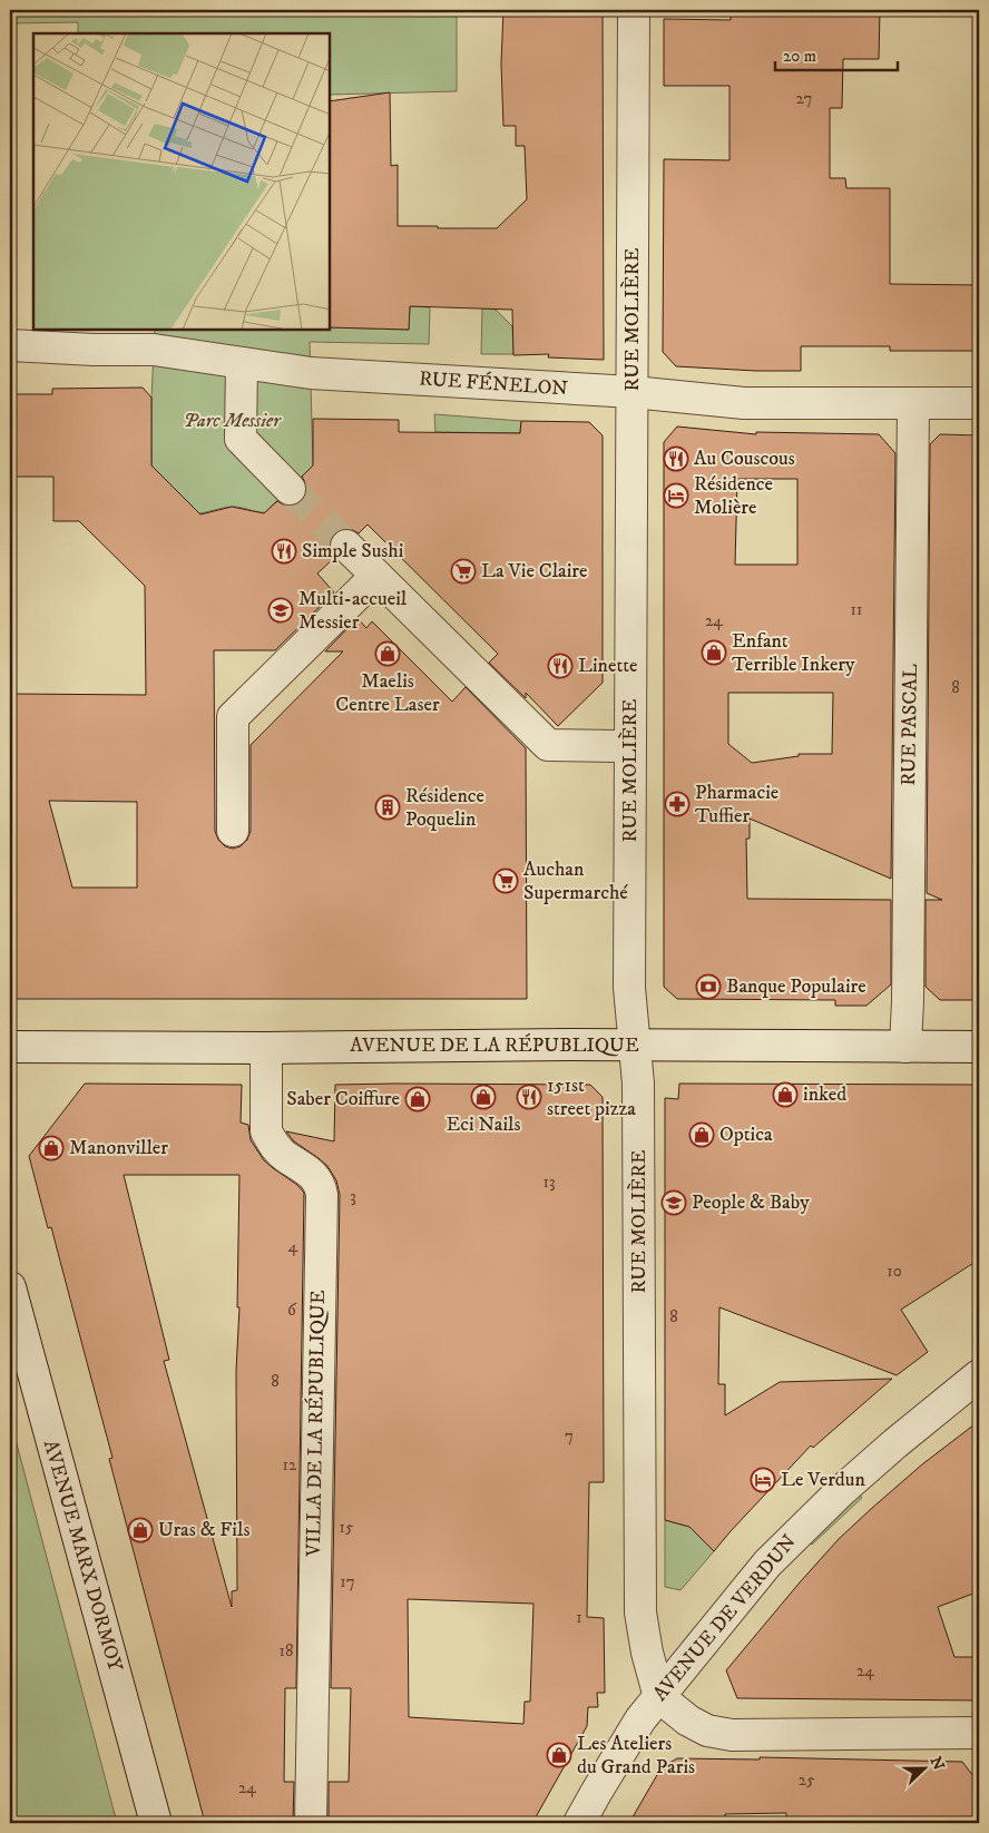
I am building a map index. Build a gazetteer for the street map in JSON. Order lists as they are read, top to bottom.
{
  "streets": {
    "street": [
      "RUE MOLIÈRE",
      "RUE FÉNELON",
      "RUE PASCAL",
      "AVENUE DE LA RÉPUBLIQUE",
      "VILLA DE LA RÉPUBLIQUE",
      "AVENUE MARX DORMOY",
      "AVENUE DE VERDUN"
    ]
  },
  "crossings": [
    ["RUE MOLIÈRE", "RUE FÉNELON"],
    ["RUE MOLIÈRE", "AVENUE DE LA RÉPUBLIQUE"],
    ["RUE MOLIÈRE", "AVENUE DE VERDUN"],
    ["RUE FÉNELON", "RUE PASCAL"],
    ["RUE PASCAL", "AVENUE DE LA RÉPUBLIQUE"],
    ["AVENUE DE LA RÉPUBLIQUE", "VILLA DE LA RÉPUBLIQUE"]
  ],
  "parks": ["Parc Messier"],
  "places": {
    "restaurant": [
      "Au Couscous",
      "Simple Sushi",
      "Linette",
      "151st street pizza"
    ],
    "hotel": ["Résidence Molière", "Le Verdun"],
    "supermarket": ["La Vie Claire", "Auchan Supermarché"],
    "school or university": ["Multi-accueil Messier", "People & Baby"],
    "shop": [
      "Enfant Terrible Inkery",
      "Maelis Centre Laser",
      "inked",
      "Eci Nails",
      "Saber Coiffure",
      "Optica",
      "Manonviller",
      "Uras & Fils",
      "Les Ateliers du Grand Paris"
    ],
    "pharmacy": ["Pharmacie Tuffier"],
    "building": ["Résidence Poquelin"],
    "bank": ["Banque Populaire"]
  },
  "house_numbers": [
    "27",
    "11",
    "24",
    "8",
    "13",
    "3",
    "4",
    "10",
    "6",
    "8",
    "8",
    "7",
    "12",
    "15",
    "17",
    "1",
    "18",
    "24",
    "25",
    "24"
  ],
  "scale_bar": "20 m",
  "north": "right"
}
